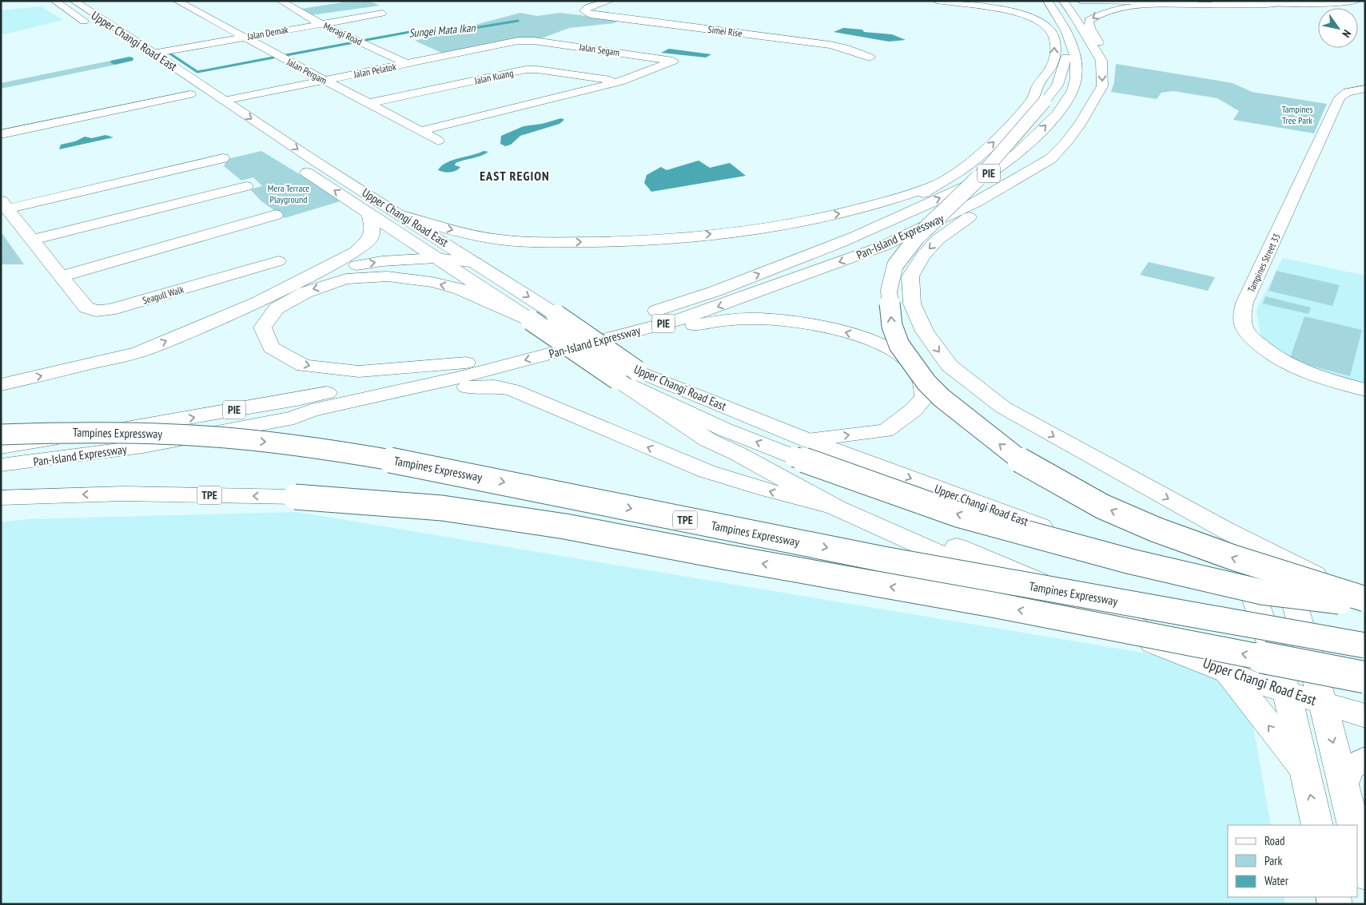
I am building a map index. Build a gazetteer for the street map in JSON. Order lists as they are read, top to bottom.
{
  "streets": {
    "main road": [
      "Simei Rise",
      "Jalan Demak",
      "Meragi Road",
      "Upper Changi Road East",
      "Jalan Segam",
      "Jalan Pelatok",
      "Jalan Pergam",
      "Jalan Kuang",
      "PIE",
      "Pan-Island Expressway",
      "Tampines Street 33",
      "Seagull Walk",
      "Tampines Expressway",
      "TPE"
    ]
  },
  "crossings": [
    ["Jalan Demak", "Meragi Road"],
    ["Jalan Demak", "Upper Changi Road East"],
    ["Jalan Demak", "Jalan Pergam"],
    ["Meragi Road", "Jalan Pelatok"],
    ["Upper Changi Road East", "Jalan Pelatok"],
    ["Jalan Segam", "Jalan Pelatok"],
    ["Jalan Segam", "Jalan Kuang"],
    ["Jalan Pelatok", "Jalan Pergam"],
    ["Jalan Pergam", "Jalan Kuang"]
  ],
  "districts": ["EAST REGION"],
  "water": ["Sungei Mata Ikan"],
  "parks": ["Tampines Tree Park", "Mera Terrace Playground"],
  "legend": ["Road", "Park", "Water"],
  "north": "bottom right"
}
